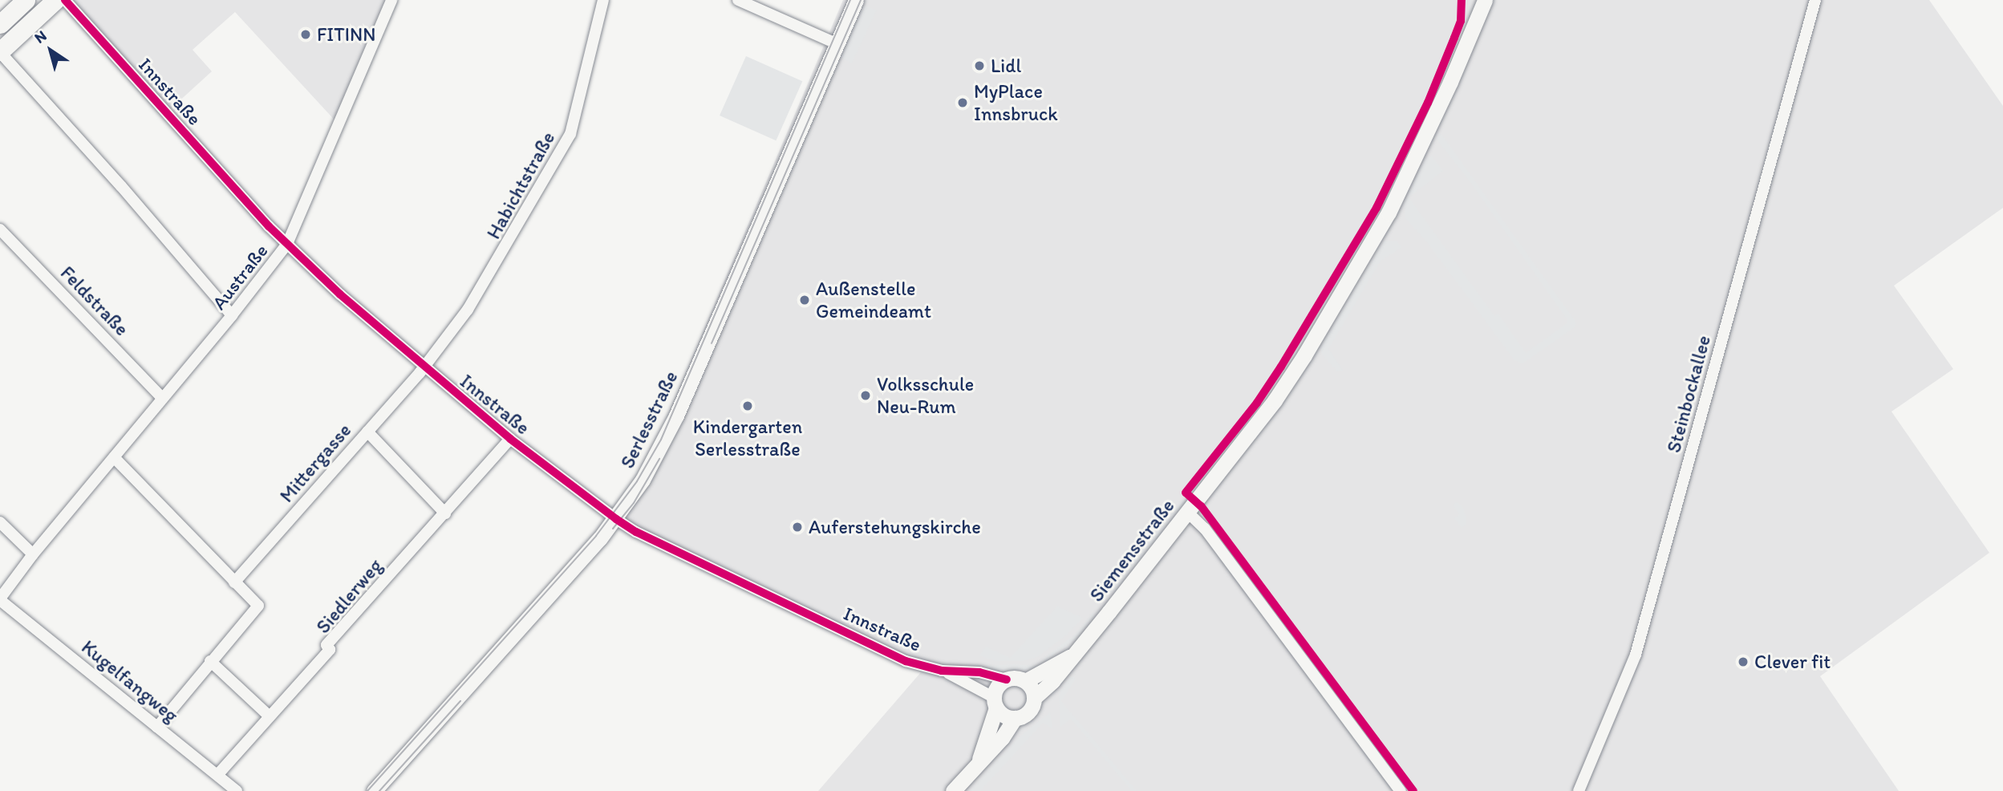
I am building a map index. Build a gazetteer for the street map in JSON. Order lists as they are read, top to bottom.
{
  "streets": {
    "street": [
      "Innstraße",
      "Habichtstraße",
      "Austraße",
      "Feldstraße",
      "Steinbockallee",
      "Serlesstraße",
      "Mittergasse",
      "Siemensstraße",
      "Siedlerweg",
      "Kugelfangweg"
    ]
  },
  "crossings": [
    ["Innstraße", "Habichtstraße"],
    ["Innstraße", "Austraße"],
    ["Innstraße", "Serlesstraße"],
    ["Innstraße", "Mittergasse"],
    ["Innstraße", "Siemensstraße"],
    ["Innstraße", "Siedlerweg"],
    ["Habichtstraße", "Mittergasse"],
    ["Austraße", "Feldstraße"],
    ["Austraße", "Kugelfangweg"],
    ["Siedlerweg", "Kugelfangweg"]
  ],
  "places": [
    "FITINN",
    "Lidl",
    "MyPlace Innsbruck",
    "Außenstelle Gemeindeamt",
    "Volksschule Neu-Rum",
    "Kindergarten Serlesstraße",
    "Auferstehungskirche",
    "Clever fit"
  ],
  "north": "top left"
}
